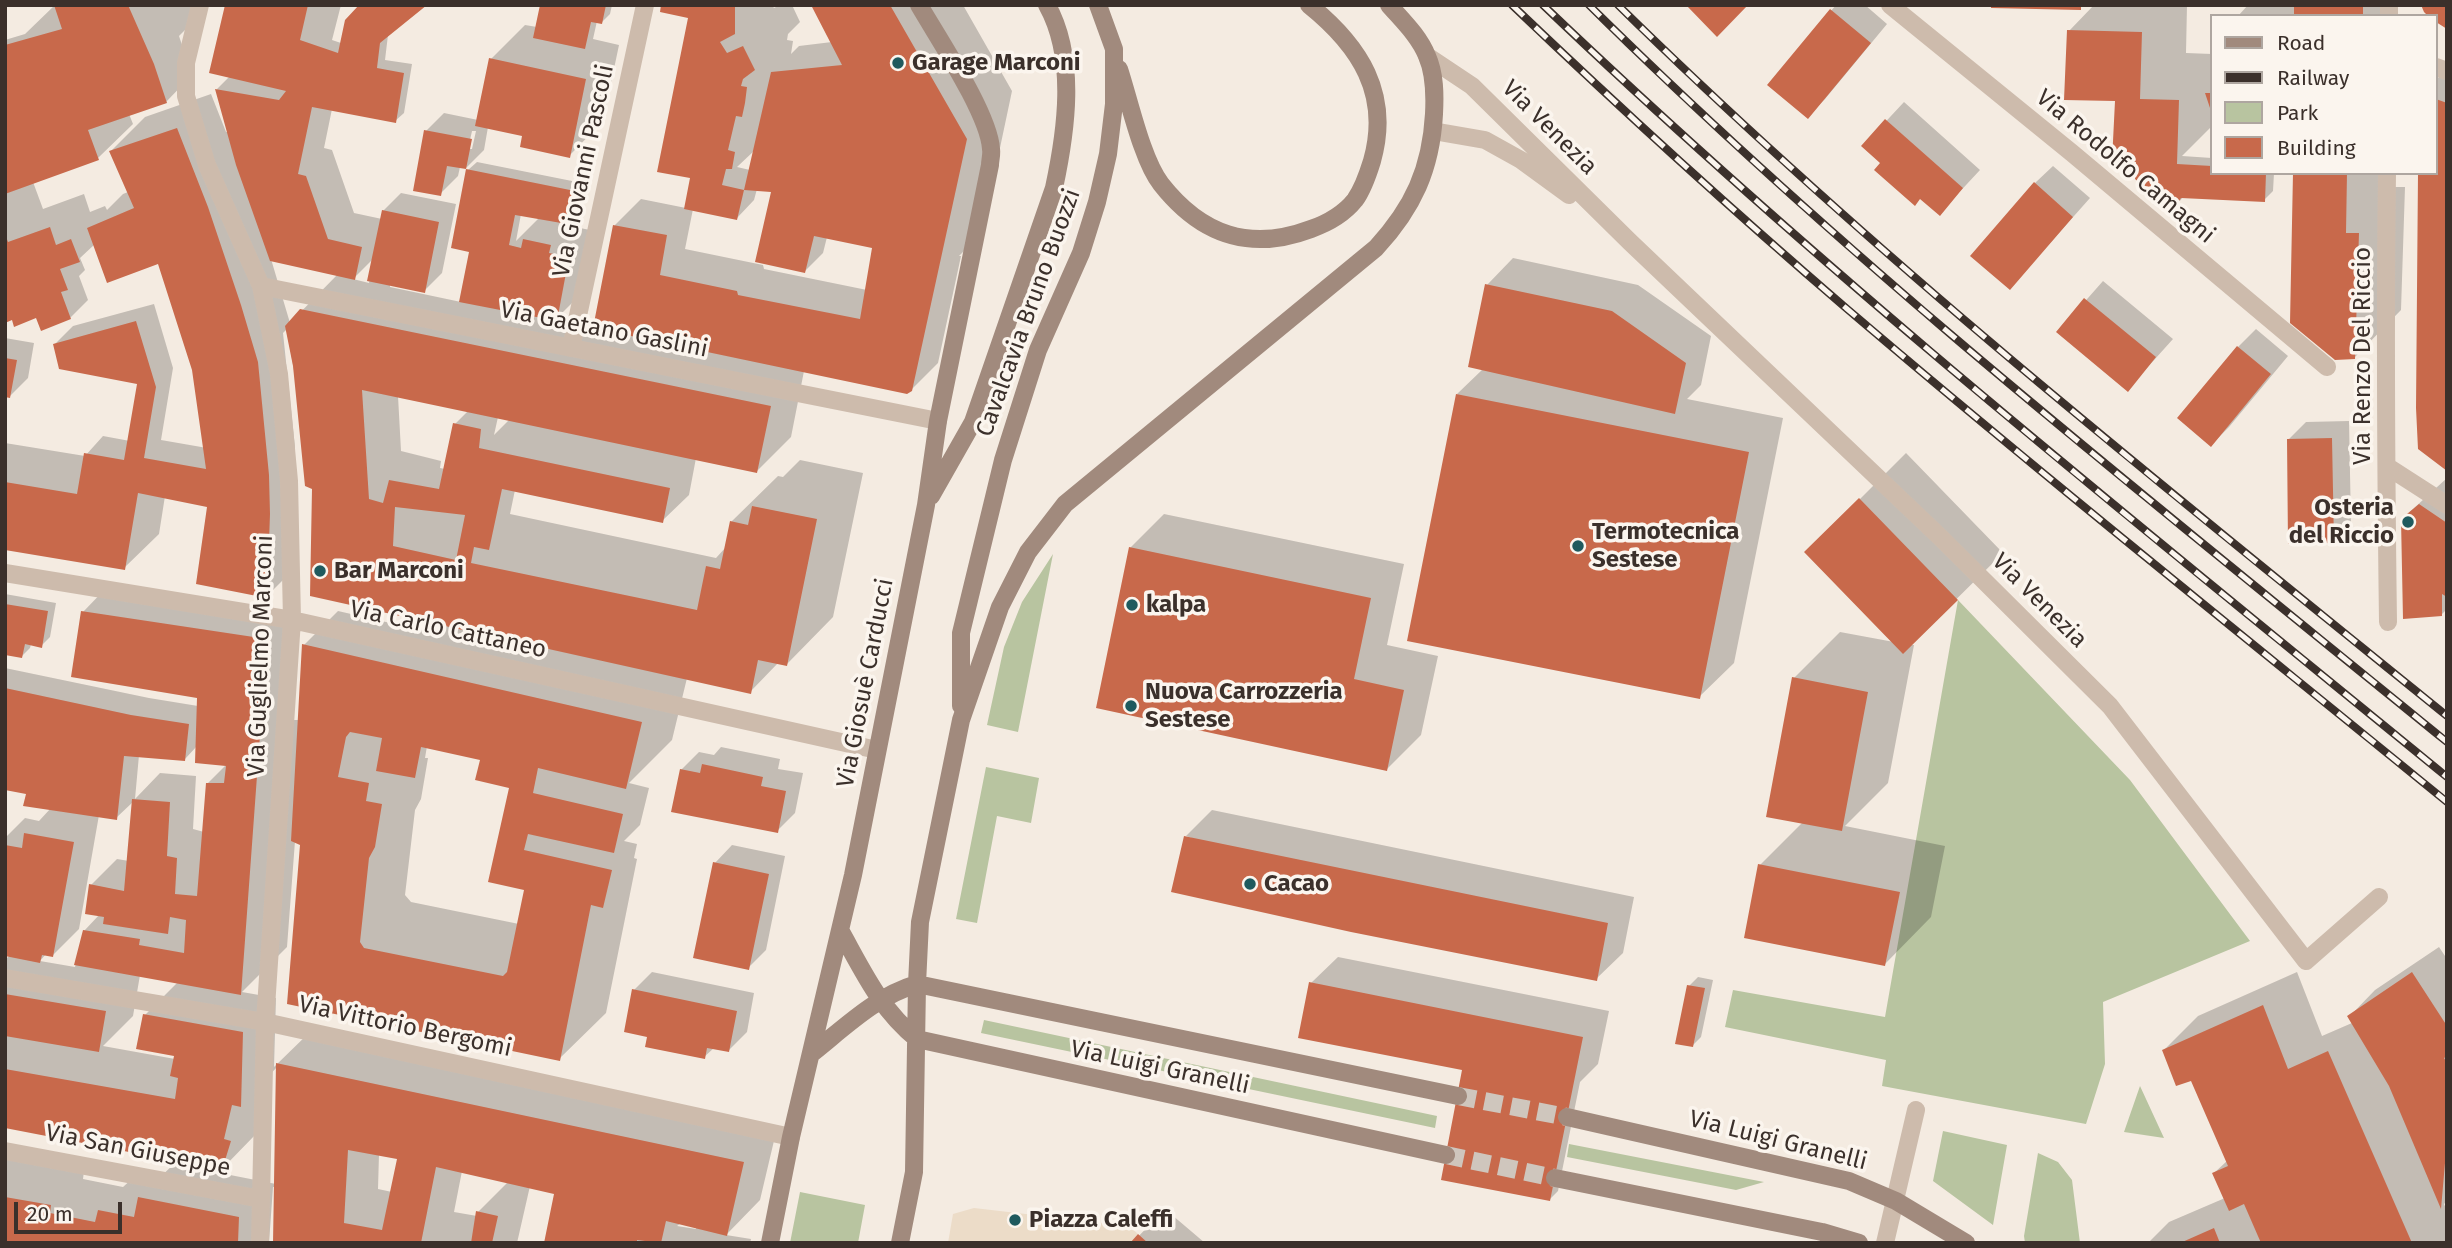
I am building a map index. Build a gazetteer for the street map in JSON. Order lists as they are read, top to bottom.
{
  "streets": {
    "main road": ["Cavalcavia Bruno Buozzi", "Via Giosuè Carducci", "Via Luigi Granelli"],
    "street": [
      "Via Venezia",
      "Via Rodolfo Camagni",
      "Via Giovanni Pascoli",
      "Via Gaetano Gaslini",
      "Via Renzo Del Riccio",
      "Via Carlo Cattaneo",
      "Via Guglielmo Marconi",
      "Via Vittorio Bergomi",
      "Via San Giuseppe"
    ]
  },
  "crossings": [
    ["Via Giovanni Pascoli", "Via Gaetano Gaslini"],
    ["Cavalcavia Bruno Buozzi", "Via Giosuè Carducci"],
    ["Via Gaetano Gaslini", "Via Guglielmo Marconi"],
    ["Via Gaetano Gaslini", "Via Giosuè Carducci"],
    ["Via Carlo Cattaneo", "Via Guglielmo Marconi"],
    ["Via Carlo Cattaneo", "Via Giosuè Carducci"],
    ["Via Guglielmo Marconi", "Via Vittorio Bergomi"],
    ["Via Guglielmo Marconi", "Via San Giuseppe"],
    ["Via Giosuè Carducci", "Via Vittorio Bergomi"]
  ],
  "places": [
    "Garage Marconi",
    "Osteria del Riccio",
    "Termotecnica Sestese",
    "Bar Marconi",
    "kalpa",
    "Nuova Carrozzeria Sestese",
    "Cacao",
    "Piazza Caleffi"
  ],
  "legend": [
    "Road",
    "Railway",
    "Park",
    "Building"
  ],
  "scale_bar": "20 m"
}
